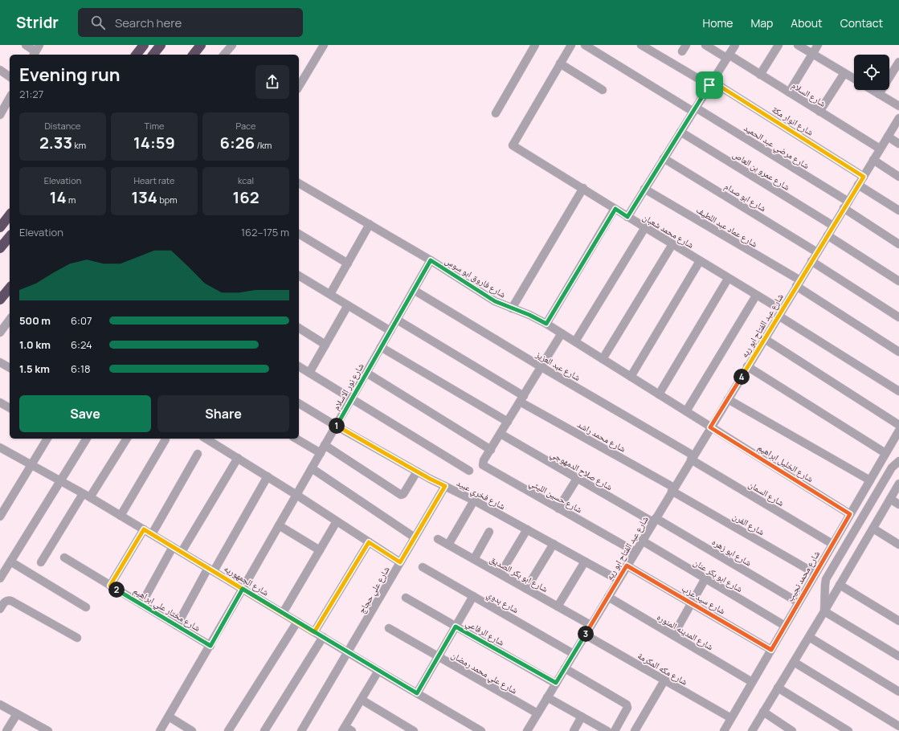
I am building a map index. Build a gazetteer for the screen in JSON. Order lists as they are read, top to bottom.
{
  "streets": {
    "street": [
      "شارع السلام",
      "شارع انوار مكة",
      "شارع مرضي عبد الحميد",
      "شارع عمرو بن العاص",
      "شارع ابو صدام",
      "شارع عماد عبد اللطيف",
      "شارع محمد شعبان",
      "شارع فاروق ابو سوس",
      "شارع عبد الفتاح ابو ريه",
      "شارع عبد العزيز",
      "شارع نور الاسلام",
      "شارع محمد راشد",
      "شارع الخليل ابراهيم",
      "شارع صلاح الدمهوجي",
      "شارع السمان",
      "شارع فخري عبيد",
      "شارع حسين الليثي",
      "شارع الفرن",
      "شارع ابو زهره",
      "شارع ابو بكر الصديق",
      "شارع ابو بكر عنان",
      "شارع محمد نجيب",
      "شارع الجمهوريه",
      "شارع علي حجاج",
      "شارع سيد عزب",
      "شارع بدوي",
      "شارع مختار علي ابراهيم",
      "شارع المدينه المنوره",
      "شارع الرفاعي",
      "شارع مكه المكرمة",
      "شارع علي محمد رمضان"
    ]
  },
  "crossings": [
    ["شارع السلام", "شارع عبد الفتاح ابو ريه"],
    ["شارع انوار مكة", "شارع عبد الفتاح ابو ريه"],
    ["شارع مرضي عبد الحميد", "شارع عبد الفتاح ابو ريه"],
    ["شارع عمرو بن العاص", "شارع عبد الفتاح ابو ريه"],
    ["شارع ابو صدام", "شارع عبد الفتاح ابو ريه"],
    ["شارع عماد عبد اللطيف", "شارع عبد الفتاح ابو ريه"],
    ["شارع محمد شعبان", "شارع عبد الفتاح ابو ريه"],
    ["شارع فاروق ابو سوس", "شارع عبد الفتاح ابو ريه"],
    ["شارع فاروق ابو سوس", "شارع نور الاسلام"],
    ["شارع فاروق ابو سوس", "شارع الخليل ابراهيم"],
    ["شارع عبد الفتاح ابو ريه", "شارع عبد العزيز"],
    ["شارع عبد الفتاح ابو ريه", "شارع محمد راشد"],
    ["شارع عبد الفتاح ابو ريه", "شارع الخليل ابراهيم"],
    ["شارع عبد الفتاح ابو ريه", "شارع صلاح الدمهوجي"],
    ["شارع عبد الفتاح ابو ريه", "شارع السمان"],
    ["شارع عبد الفتاح ابو ريه", "شارع فخري عبيد"],
    ["شارع عبد الفتاح ابو ريه", "شارع حسين الليثي"],
    ["شارع عبد الفتاح ابو ريه", "شارع الفرن"],
    ["شارع عبد الفتاح ابو ريه", "شارع ابو زهره"],
    ["شارع عبد الفتاح ابو ريه", "شارع ابو بكر الصديق"],
    ["شارع عبد الفتاح ابو ريه", "شارع ابو بكر عنان"],
    ["شارع عبد الفتاح ابو ريه", "شارع سيد عزب"],
    ["شارع عبد الفتاح ابو ريه", "شارع بدوي"],
    ["شارع عبد الفتاح ابو ريه", "شارع المدينه المنوره"],
    ["شارع عبد الفتاح ابو ريه", "شارع الرفاعي"],
    ["شارع عبد الفتاح ابو ريه", "شارع مكه المكرمة"],
    ["شارع عبد الفتاح ابو ريه", "شارع علي محمد رمضان"],
    ["شارع عبد العزيز", "شارع نور الاسلام"],
    ["شارع عبد العزيز", "شارع السمان"],
    ["شارع نور الاسلام", "شارع محمد راشد"],
    ["شارع نور الاسلام", "شارع فخري عبيد"],
    ["شارع نور الاسلام", "شارع الجمهوريه"],
    ["شارع نور الاسلام", "شارع مختار علي ابراهيم"],
    ["شارع محمد راشد", "شارع الفرن"],
    ["شارع الخليل ابراهيم", "شارع محمد نجيب"],
    ["شارع صلاح الدمهوجي", "شارع ابو زهره"],
    ["شارع السمان", "شارع محمد نجيب"],
    ["شارع فخري عبيد", "شارع علي حجاج"],
    ["شارع الفرن", "شارع محمد نجيب"],
    ["شارع ابو زهره", "شارع محمد نجيب"],
    ["شارع ابو بكر عنان", "شارع محمد نجيب"],
    ["شارع محمد نجيب", "شارع سيد عزب"],
    ["شارع محمد نجيب", "شارع المدينه المنوره"],
    ["شارع محمد نجيب", "شارع مكه المكرمة"],
    ["شارع الجمهوريه", "شارع علي حجاج"]
  ],
  "page": {
    "header": "Stridr",
    "search": "Search here",
    "nav": [
      "Home",
      "Map",
      "About",
      "Contact"
    ],
    "heading": ["Evening run", "21:27"],
    "stats": [
      ["Distance", "2.33 km"],
      ["Time", "14:59"],
      ["Pace", "6:26 /km"],
      ["Elevation", "14 m"],
      ["Heart rate", "134 bpm"],
      ["kcal", "162"]
    ],
    "chart": ["Elevation", "162–175 m"],
    "list": [
      {
        "name": "500 m",
        "note": "6:07"
      },
      {
        "name": "1.0 km",
        "note": "6:24"
      },
      {
        "name": "1.5 km",
        "note": "6:18"
      }
    ],
    "pins": [
      "4",
      "1",
      "2",
      "3"
    ],
    "buttons": ["Save", "Share"]
  }
}
